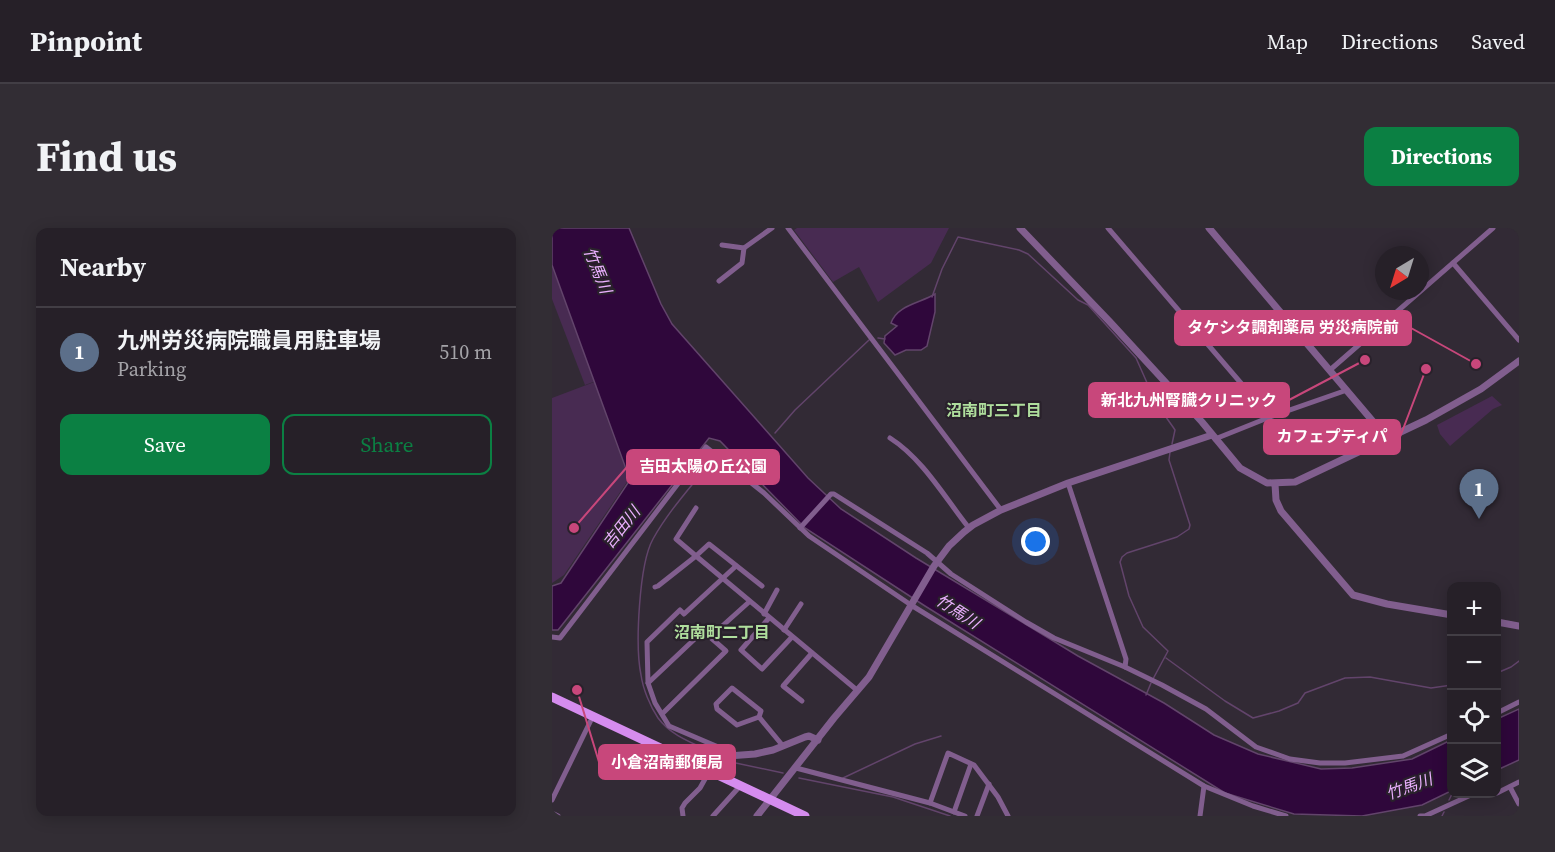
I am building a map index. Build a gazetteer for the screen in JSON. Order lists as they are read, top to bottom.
{
  "districts": ["沼南町三丁目", "沼南町二丁目"],
  "water": ["竹馬川", "吉田川"],
  "places": [
    "新北九州腎臓クリニック",
    "タケシタ調剤薬局 労災病院前",
    "カフェプティパ",
    "吉田太陽の丘公園",
    "小倉沼南郵便局"
  ],
  "north": "bottom left",
  "page": {
    "header": "Pinpoint",
    "nav": ["Map", "Directions", "Saved"],
    "title": "Find us",
    "buttons": [
      "Directions",
      ["Save", "Share"]
    ],
    "heading": "Nearby",
    "list": [
      {
        "mark": "1",
        "name": "九州労災病院職員用駐車場",
        "note": "Parking",
        "value": "510 m"
      }
    ],
    "pins": "1",
    "map_buttons": ["+", "−"]
  }
}
